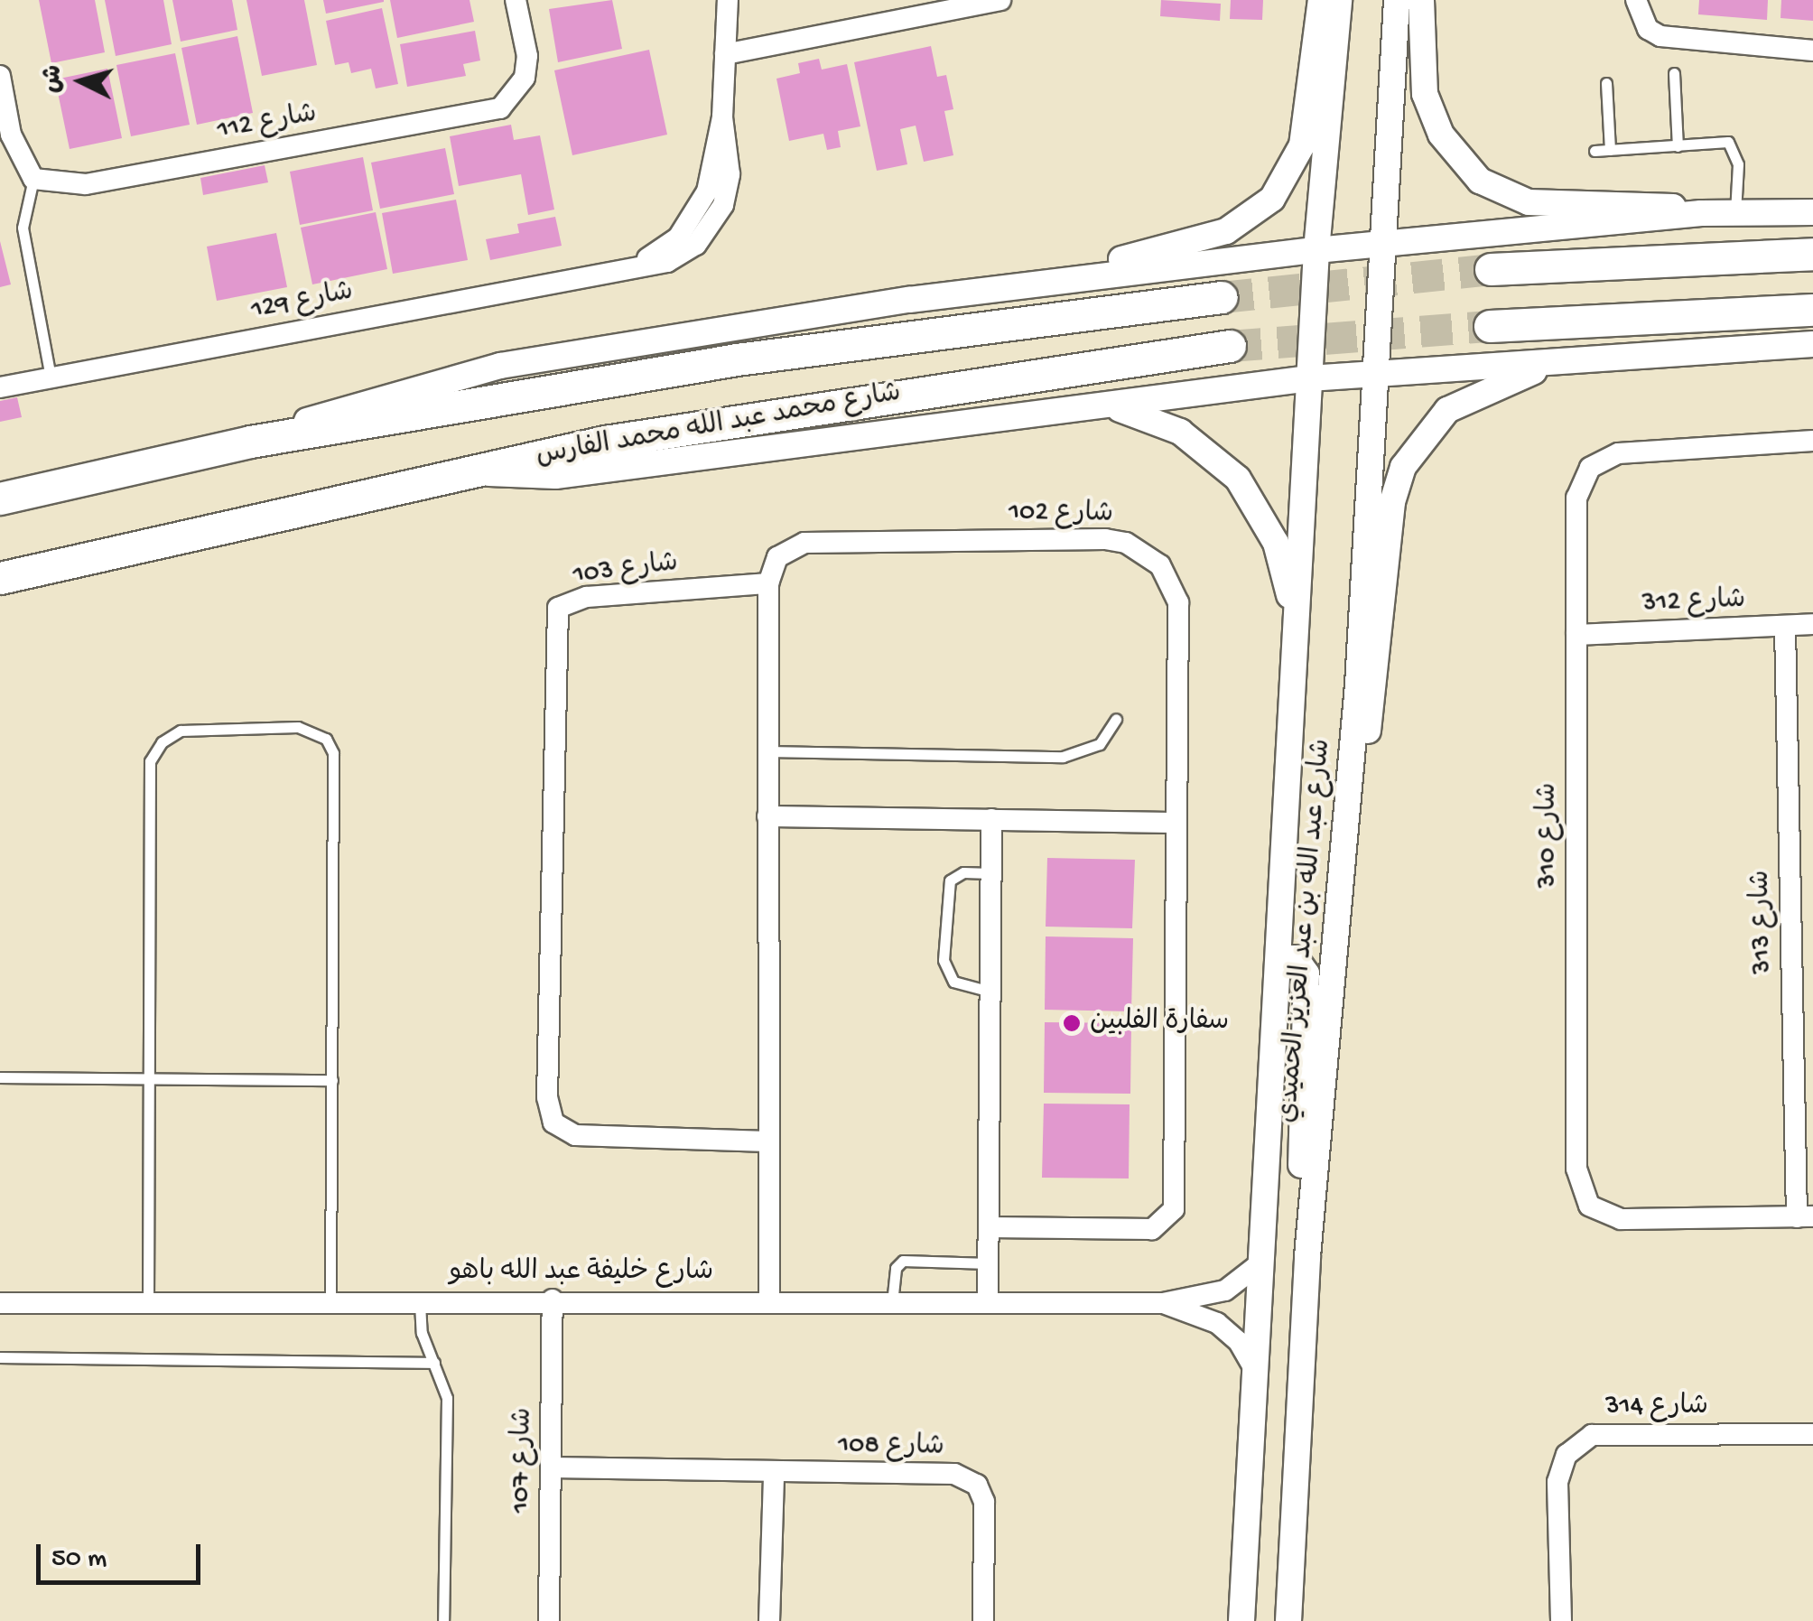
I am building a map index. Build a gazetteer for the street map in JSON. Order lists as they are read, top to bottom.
{
  "streets": {
    "main road": ["شارع محمد عبد الله محمد الفارس"],
    "street": [
      "شارع 112",
      "شارع 129",
      "شارع 102",
      "شارع 103",
      "شارع 312",
      "شارع 310",
      "شارع 313",
      "شارع عبد الله بن عبد العزيز الحميدي",
      "شارع خليفة عبد الله باهو",
      "شارع 314",
      "شارع 108",
      "شارع 107"
    ]
  },
  "crossings": [
    ["شارع 102", "شارع 103"],
    ["شارع 312", "شارع 310"],
    ["شارع 312", "شارع 313"],
    ["شارع 310", "شارع 313"],
    ["شارع عبد الله بن عبد العزيز الحميدي", "شارع خليفة عبد الله باهو"],
    ["شارع خليفة عبد الله باهو", "شارع 107"],
    ["شارع 108", "شارع 107"]
  ],
  "places": ["سفارة الفلبين"],
  "scale_bar": "50 m",
  "north": "left"
}
